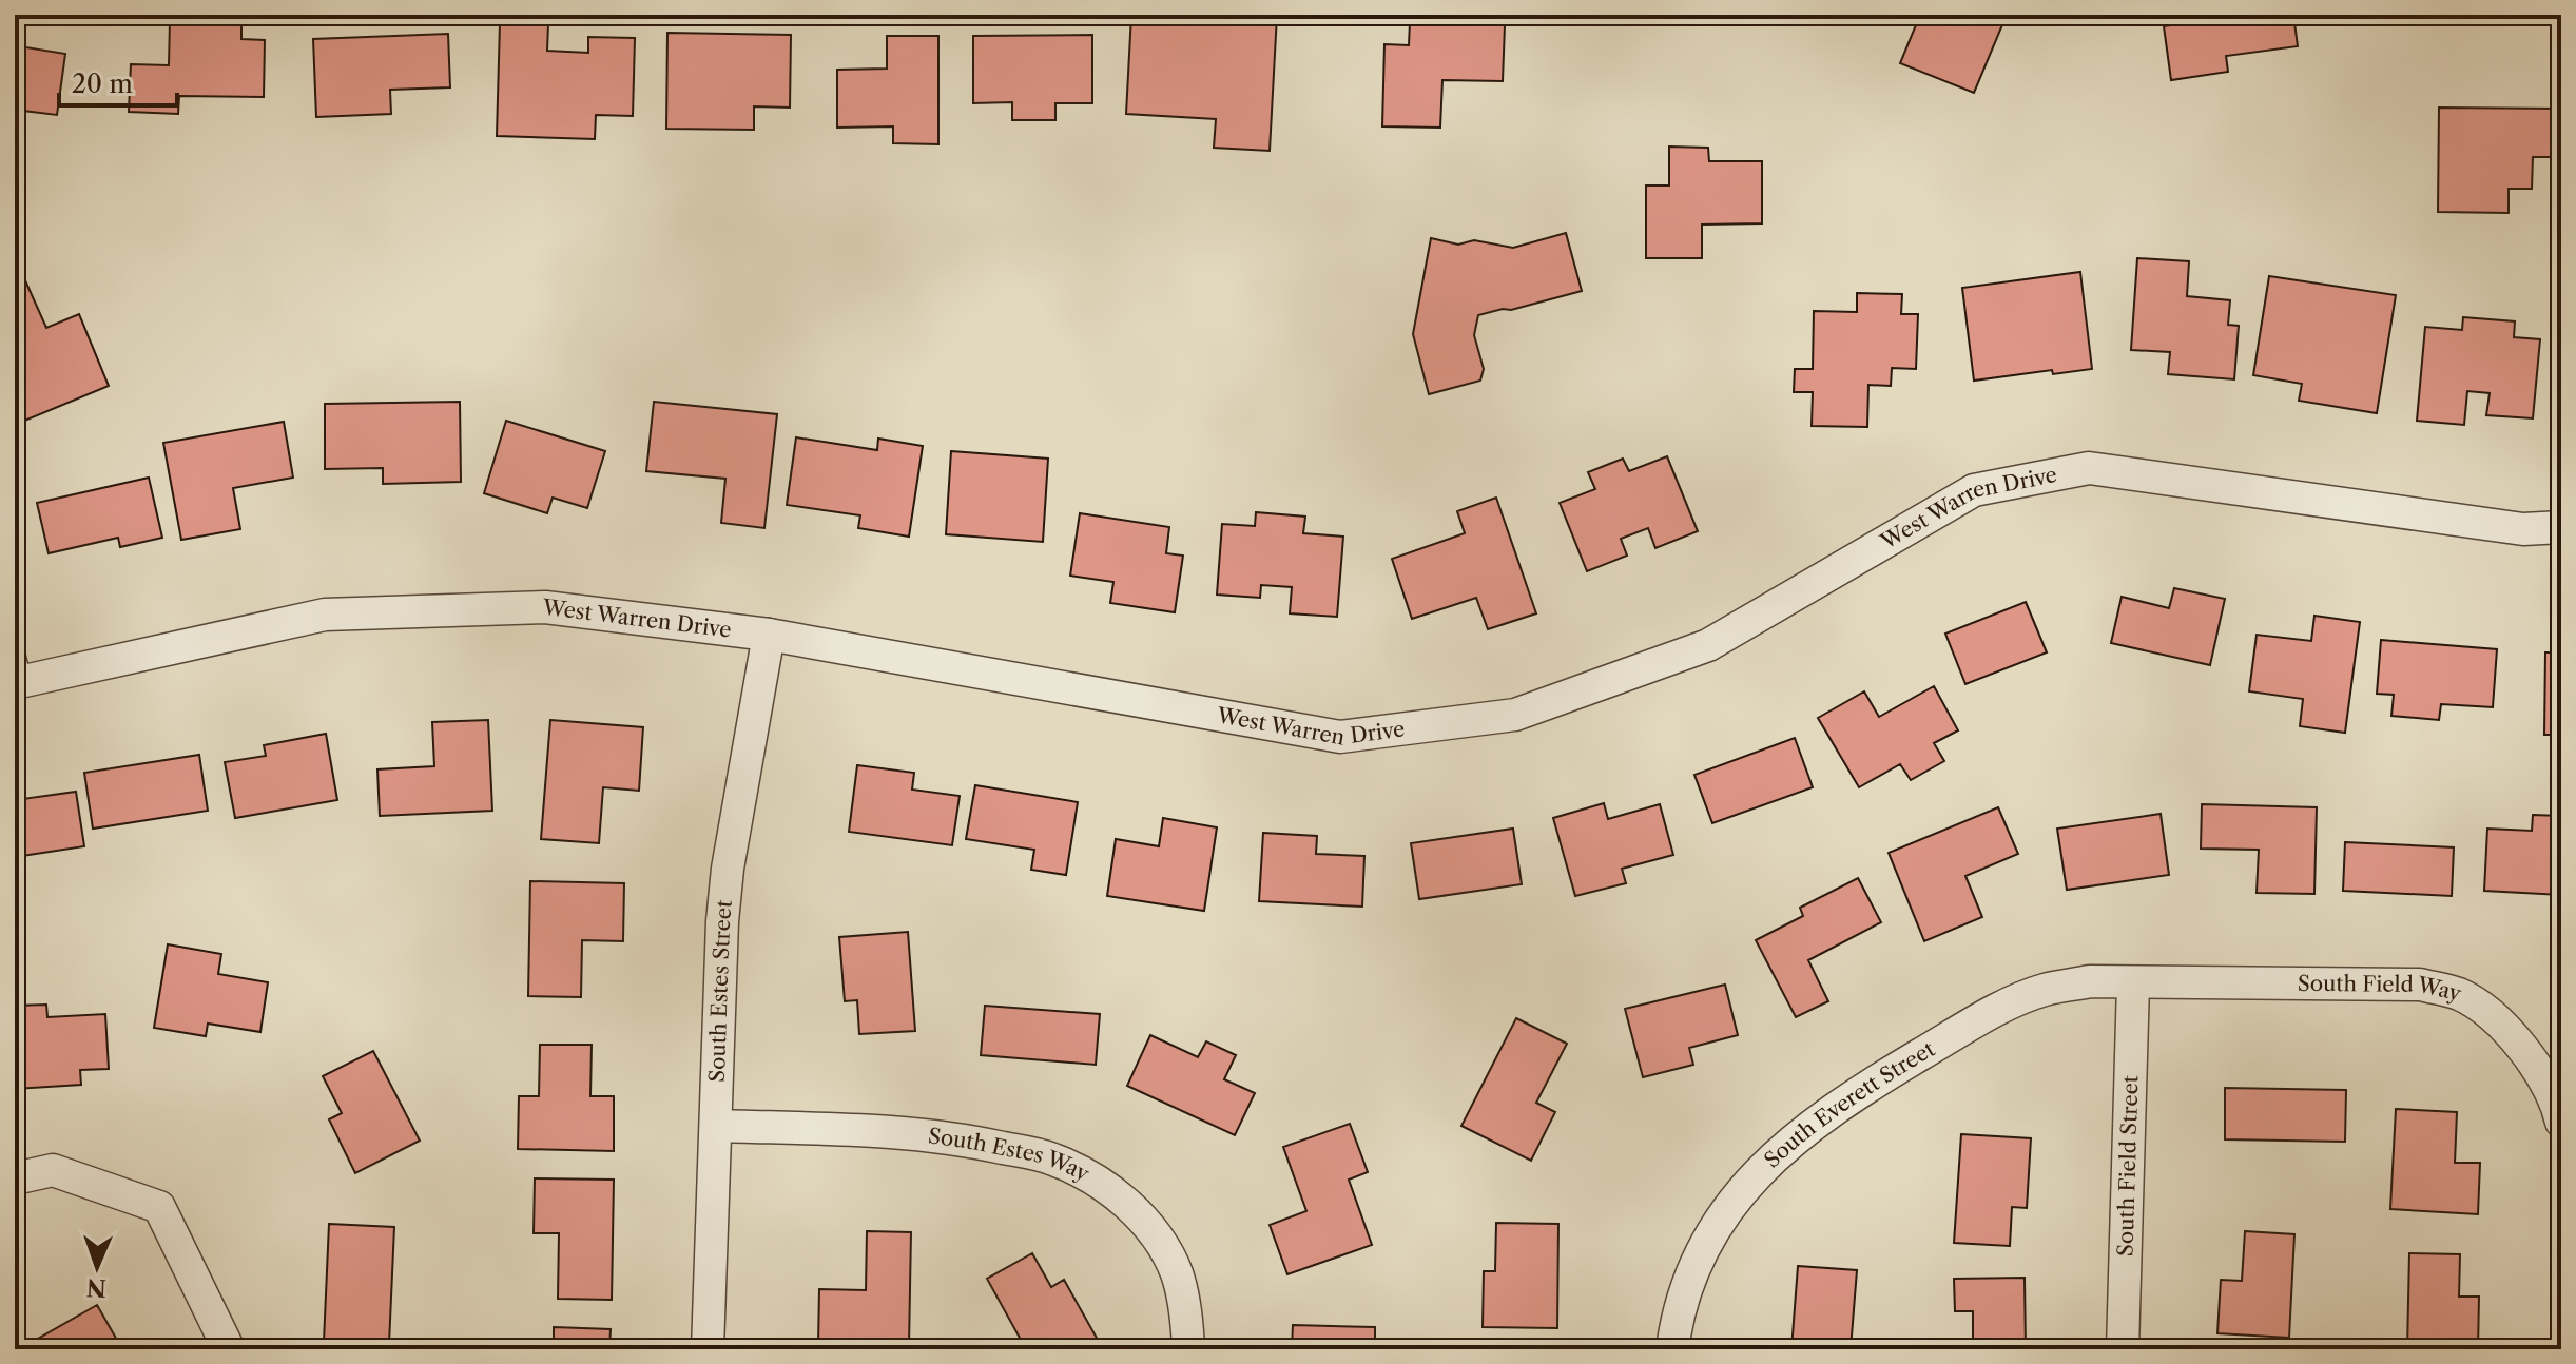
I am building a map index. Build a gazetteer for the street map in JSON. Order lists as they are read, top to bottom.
{
  "streets": {
    "street": [
      "West Warren Drive",
      "South Estes Street",
      "South Field Way",
      "South Everett Street",
      "South Estes Way",
      "South Field Street"
    ]
  },
  "crossings": [
    ["West Warren Drive", "South Estes Street"],
    ["South Estes Street", "South Estes Way"],
    ["South Field Way", "South Everett Street"],
    ["South Field Way", "South Field Street"],
    ["South Everett Street", "South Field Street"]
  ],
  "scale_bar": "20 m",
  "north": "bottom"
}
